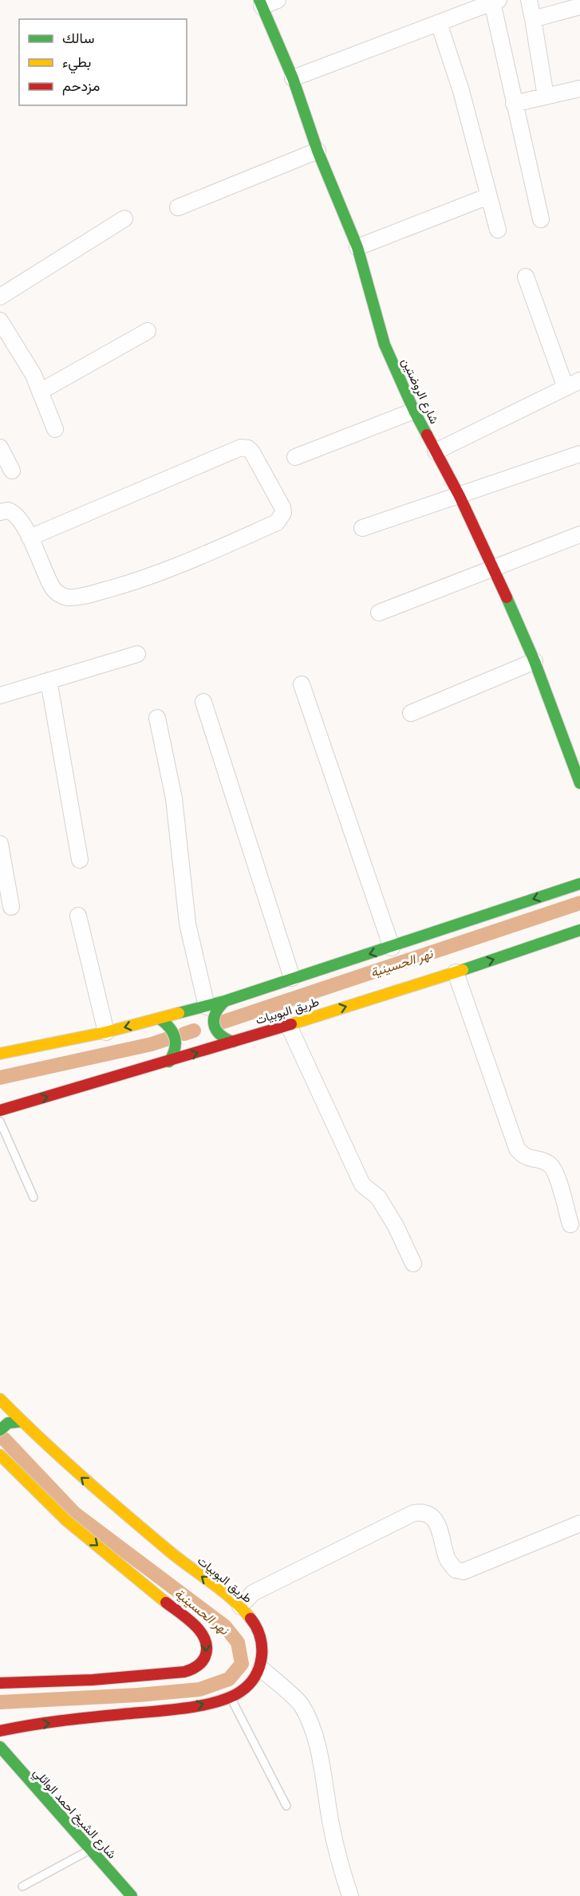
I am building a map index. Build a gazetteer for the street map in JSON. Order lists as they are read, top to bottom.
{
  "streets": {
    "main road": ["شارع الروضتين", "طريق البوبيات", "شارع الشيخ احمد الوائلي"]
  },
  "water": ["نهر الحسينية"],
  "legend": ["سالك", "بطيء", "مزدحم"]
}
